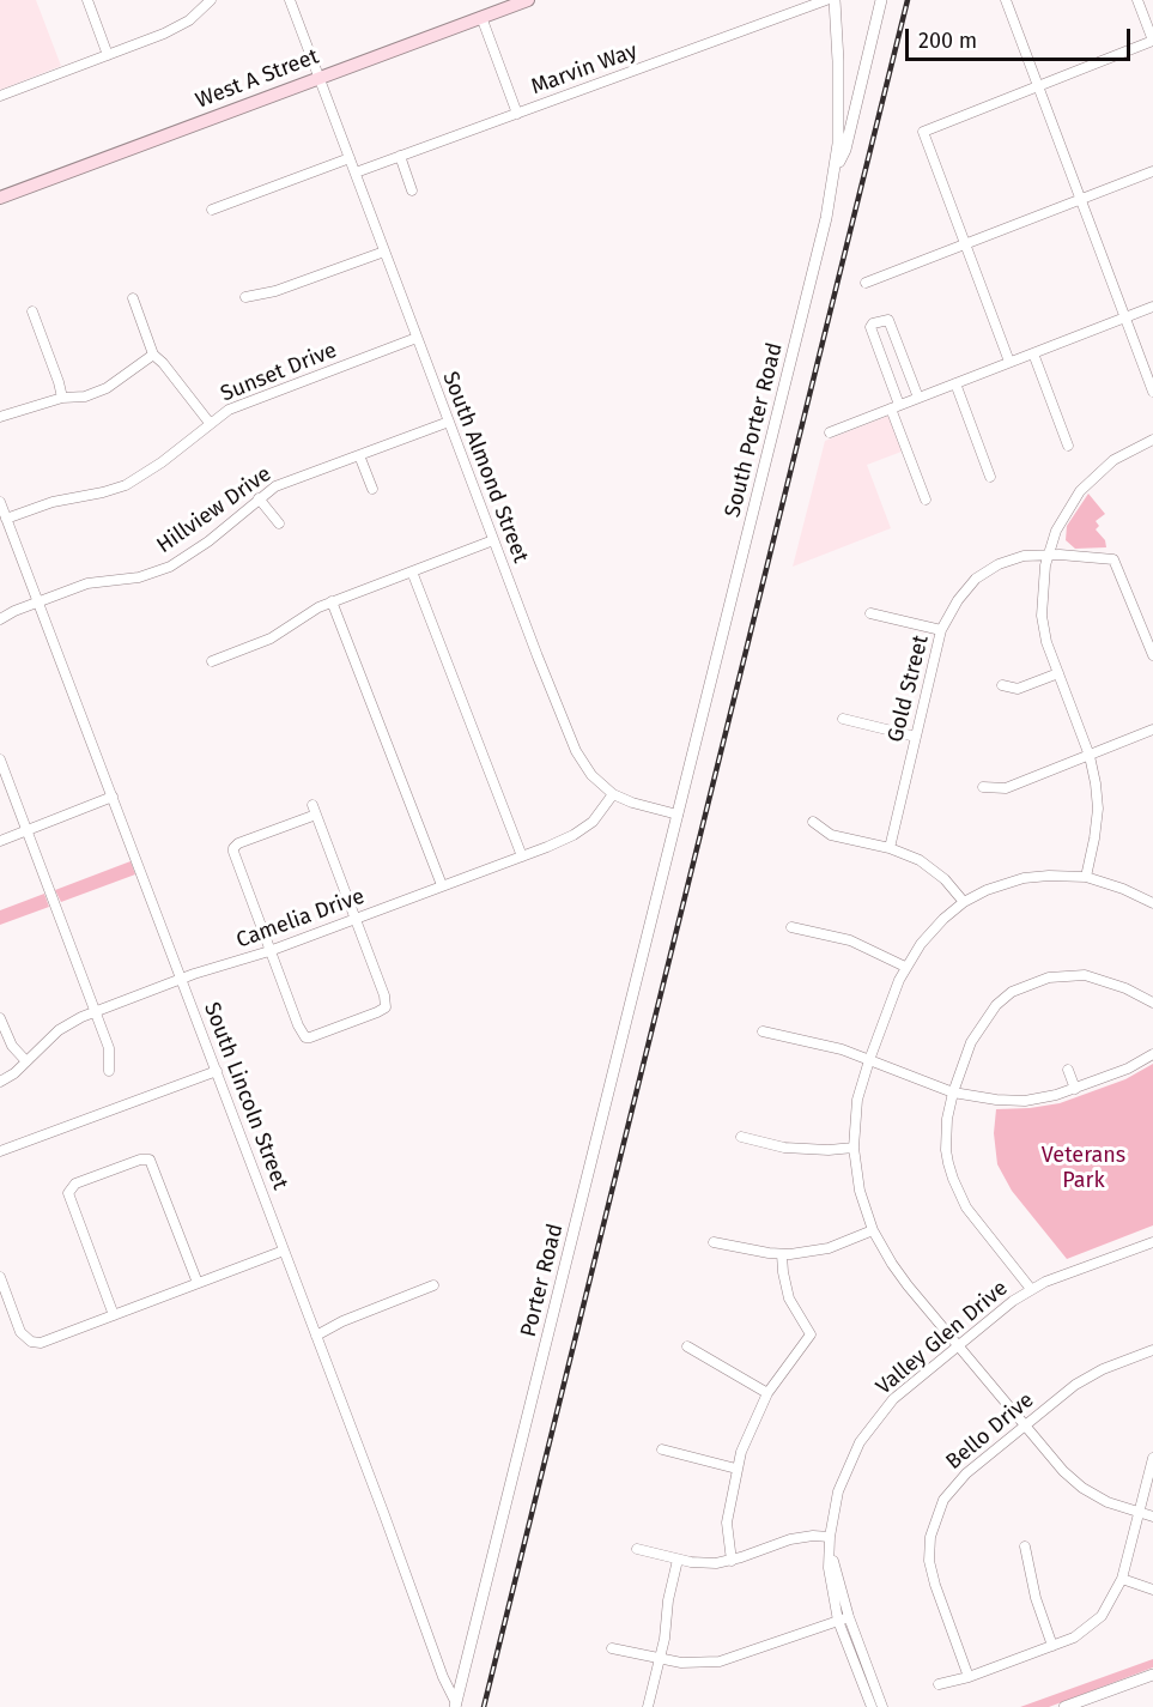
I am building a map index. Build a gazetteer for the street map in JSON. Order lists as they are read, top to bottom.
{
  "streets": {
    "main road": ["West A Street"],
    "street": [
      "Marvin Way",
      "Sunset Drive",
      "South Porter Road",
      "South Almond Street",
      "Hillview Drive",
      "Gold Street",
      "Camelia Drive",
      "South Lincoln Street",
      "Porter Road",
      "Valley Glen Drive",
      "Bello Drive"
    ]
  },
  "crossings": [
    ["Marvin Way", "South Almond Street"],
    ["West A Street", "South Almond Street"],
    ["Sunset Drive", "South Almond Street"],
    ["Sunset Drive", "South Lincoln Street"],
    ["South Porter Road", "South Almond Street"],
    ["South Porter Road", "Porter Road"],
    ["South Almond Street", "Hillview Drive"],
    ["South Almond Street", "Camelia Drive"],
    ["Hillview Drive", "South Lincoln Street"],
    ["Camelia Drive", "South Lincoln Street"],
    ["South Lincoln Street", "Porter Road"]
  ],
  "parks": ["Veterans Park"],
  "scale_bar": "200 m"
}
